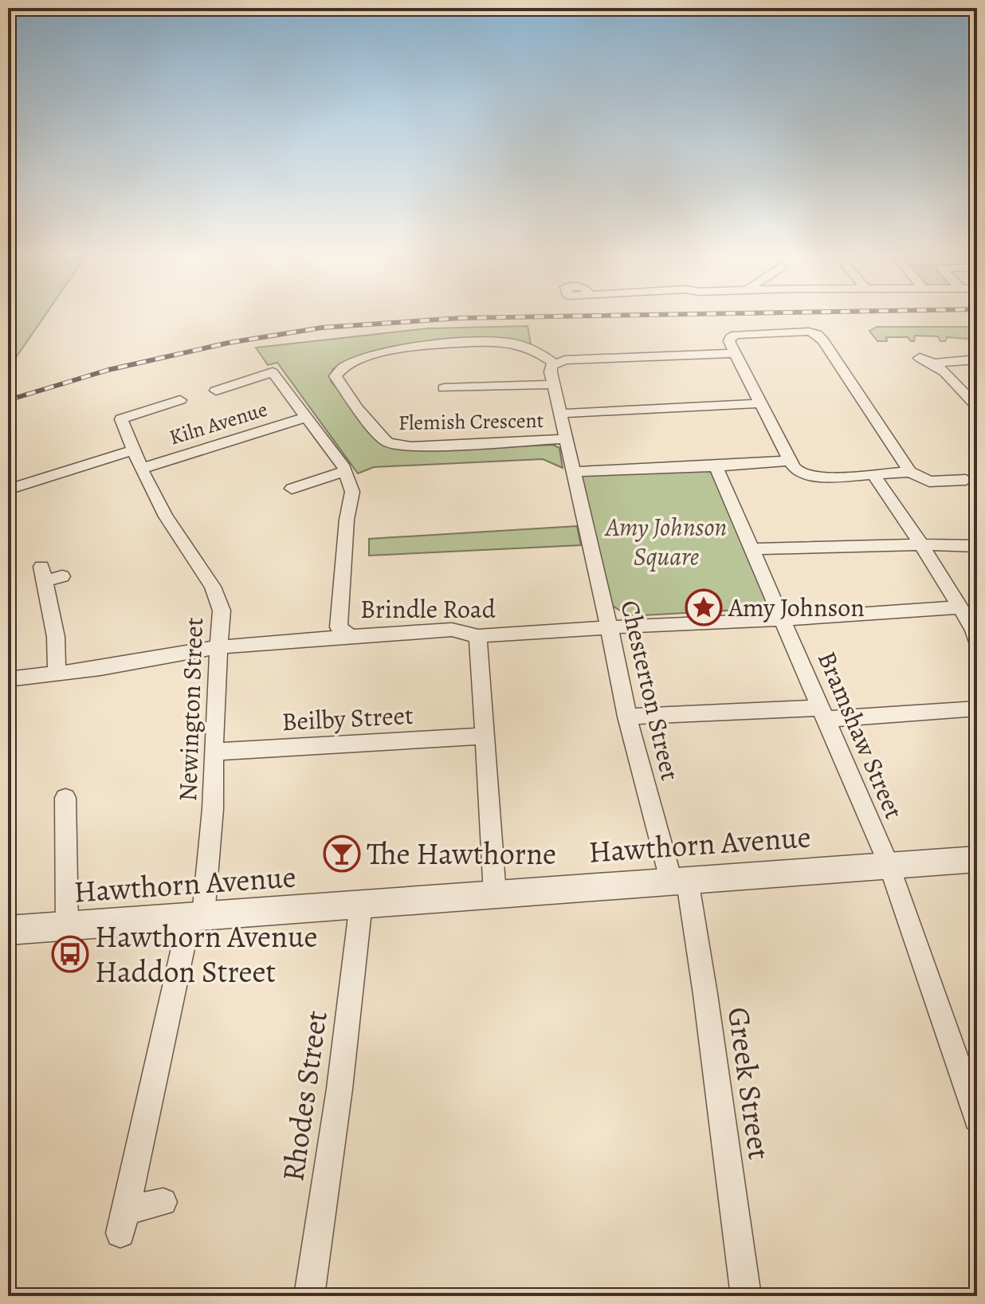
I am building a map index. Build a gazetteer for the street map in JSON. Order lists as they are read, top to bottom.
{
  "streets": {
    "street": [
      "Flemish Crescent",
      "Kiln Avenue",
      "Brindle Road",
      "Chesterton Street",
      "Newington Street",
      "Beilby Street",
      "Bramshaw Street",
      "Hawthorn Avenue",
      "Greek Street",
      "Rhodes Street"
    ]
  },
  "crossings": [
    ["Flemish Crescent", "Chesterton Street"],
    ["Kiln Avenue", "Brindle Road"],
    ["Kiln Avenue", "Newington Street"],
    ["Brindle Road", "Chesterton Street"],
    ["Brindle Road", "Bramshaw Street"],
    ["Chesterton Street", "Hawthorn Avenue"],
    ["Chesterton Street", "Greek Street"],
    ["Newington Street", "Beilby Street"],
    ["Newington Street", "Hawthorn Avenue"],
    ["Bramshaw Street", "Hawthorn Avenue"],
    ["Hawthorn Avenue", "Greek Street"],
    ["Hawthorn Avenue", "Rhodes Street"]
  ],
  "parks": ["Amy Johnson Square"],
  "places": {
    "place": ["Amy Johnson"],
    "bar": ["The Hawthorne"],
    "bus stop": ["Hawthorn Avenue Haddon Street"]
  }
}
